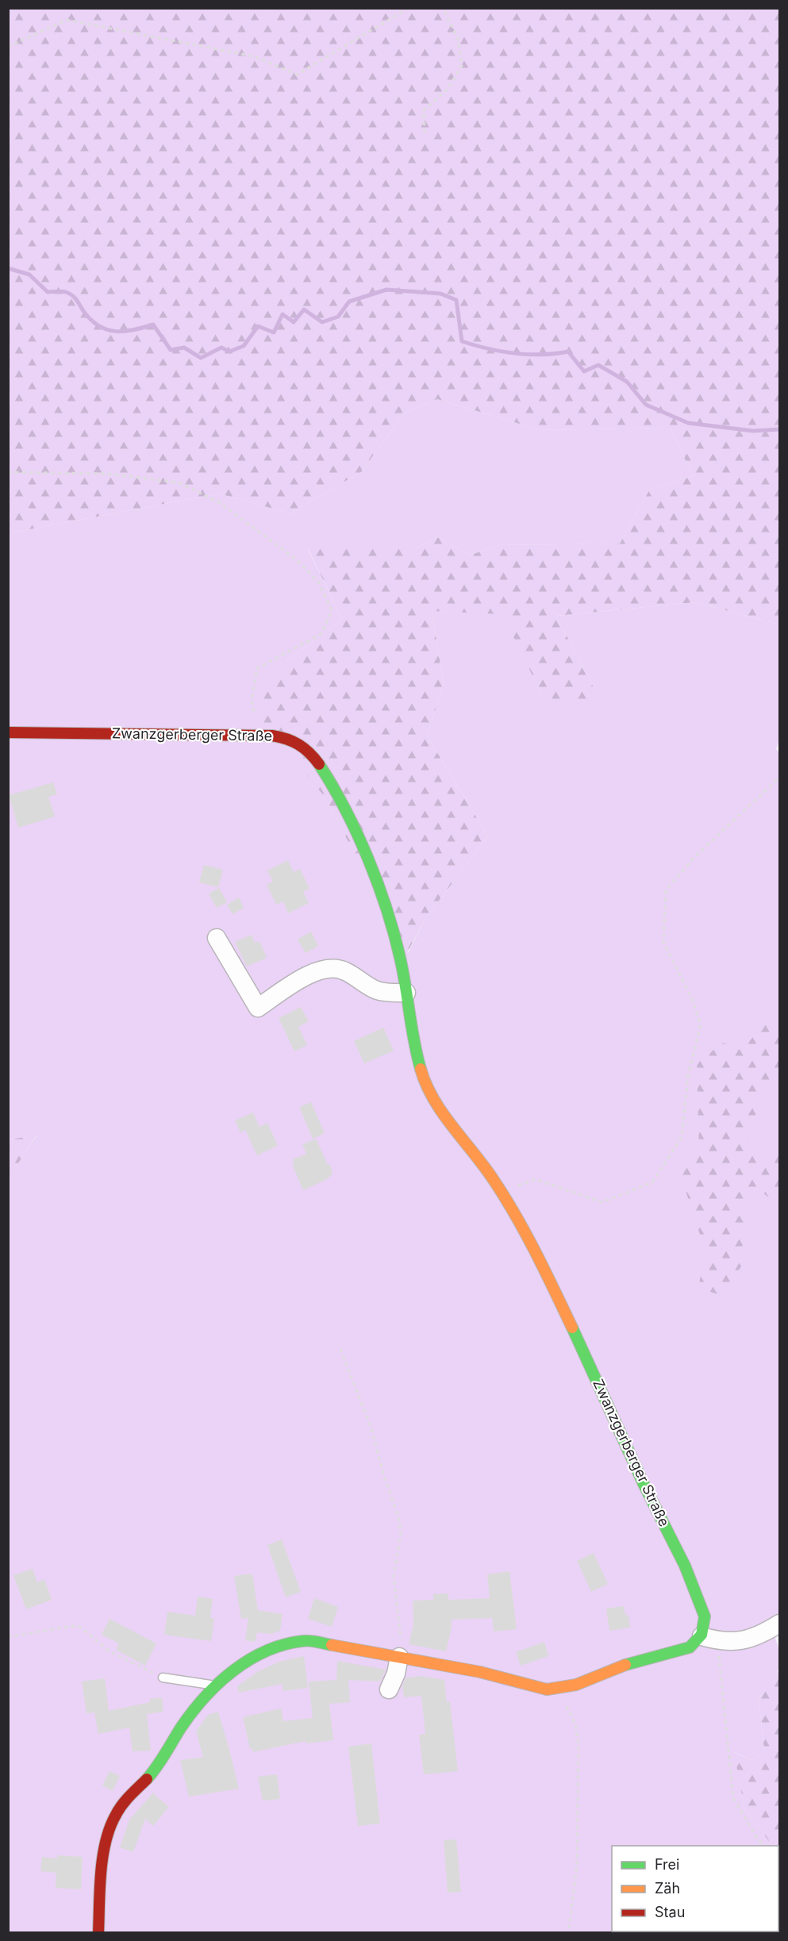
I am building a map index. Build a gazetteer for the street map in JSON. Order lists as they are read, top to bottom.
{
  "streets": {
    "street": ["Zwanzgerberger Straße"]
  },
  "legend": ["Frei", "Zäh", "Stau"]
}
